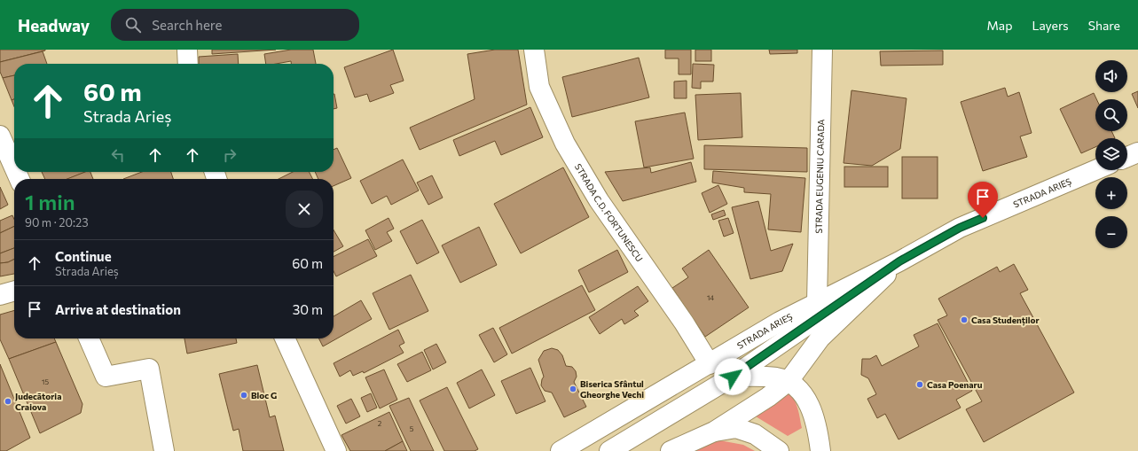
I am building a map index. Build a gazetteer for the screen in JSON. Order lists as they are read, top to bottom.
{
  "streets": {
    "main road": ["STRADA EUGENIU CARADA", "STRADA ARIEȘ", "STRADA C.D. FORTUNESCU"]
  },
  "crossings": [
    ["STRADA EUGENIU CARADA", "STRADA ARIEȘ"],
    ["STRADA ARIEȘ", "STRADA C.D. FORTUNESCU"]
  ],
  "places": [
    "Casa Studenților",
    "Casa Poenaru",
    "Biserica Sfântul Gheorghe Vechi",
    "Bloc G",
    "Judecătoria Craiova"
  ],
  "house_numbers": [
    "14",
    "15",
    "2",
    "5"
  ],
  "page": {
    "header": "Headway",
    "search": "Search here",
    "nav": ["Map", "Layers", "Share"],
    "map_buttons": ["+", "−"],
    "turn": ["60 m", "Strada Arieș"],
    "heading": ["1 min", "90 m · 20:23"],
    "list": [
      {
        "name": "Continue",
        "note": "Strada Arieș",
        "value": "60 m"
      },
      {
        "name": "Arrive at destination",
        "value": "30 m"
      }
    ]
  }
}
